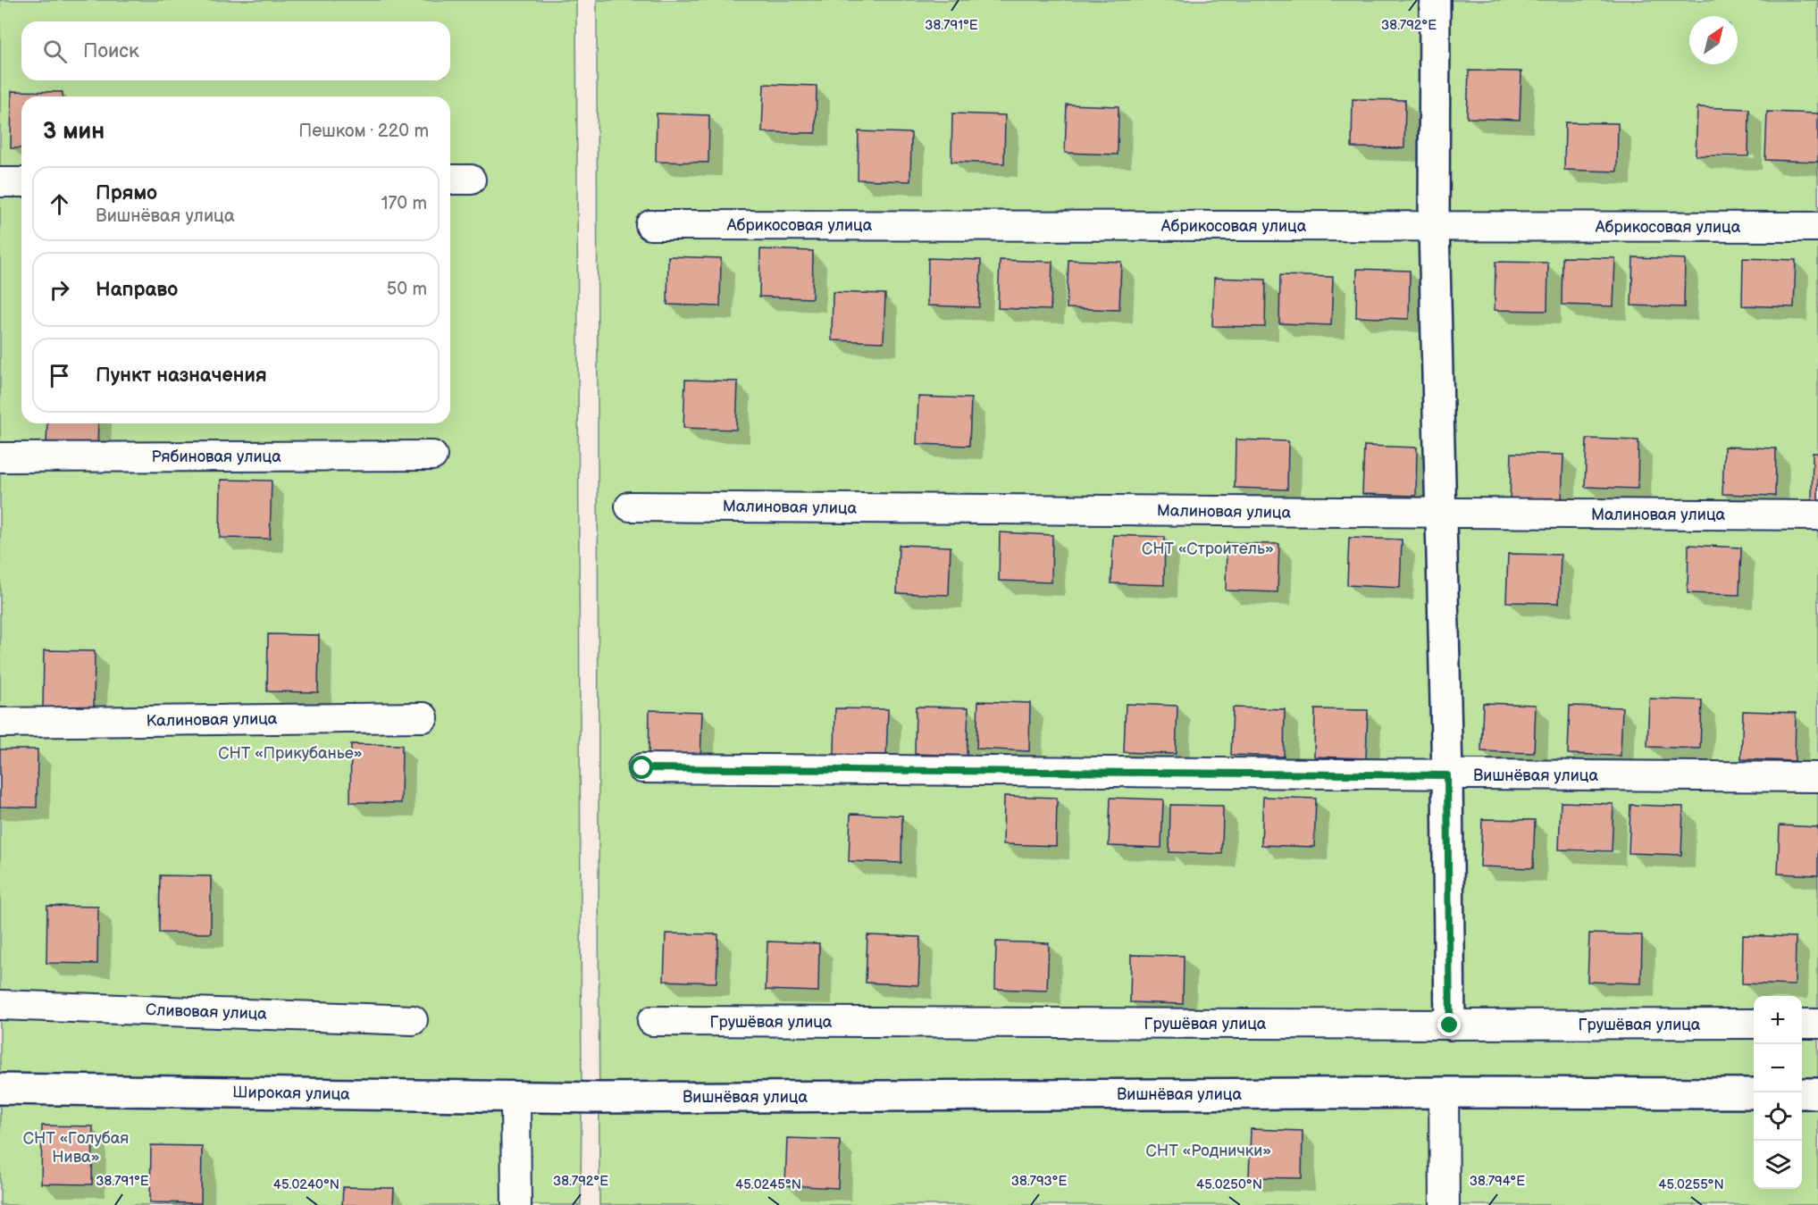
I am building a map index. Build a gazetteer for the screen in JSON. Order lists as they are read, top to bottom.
{
  "streets": {
    "street": [
      "Абрикосовая улица",
      "Рябиновая улица",
      "Малиновая улица",
      "Калиновая улица",
      "Вишнёвая улица",
      "Сливовая улица",
      "Грушёвая улица",
      "Широкая улица"
    ]
  },
  "crossings": [
    ["Вишнёвая улица", "Широкая улица"]
  ],
  "parks": [
    "СНТ «Строитель»",
    "СНТ «Прикубанье»",
    "СНТ «Голубая Нива»",
    "СНТ «Роднички»"
  ],
  "north": "top right",
  "page": {
    "search": "Поиск",
    "heading": ["3 мин", "Пешком · 220 m"],
    "list": [
      ["Прямо", "Вишнёвая улица", "170 m"],
      ["Направо", "50 m"],
      "Пункт назначения"
    ],
    "map_buttons": ["+", "−"]
  },
  "coordinates": [
    "38.791°E",
    "38.792°E",
    "38.793°E",
    "38.794°E",
    "45.0240°N",
    "45.0245°N",
    "45.0250°N",
    "45.0255°N"
  ]
}
